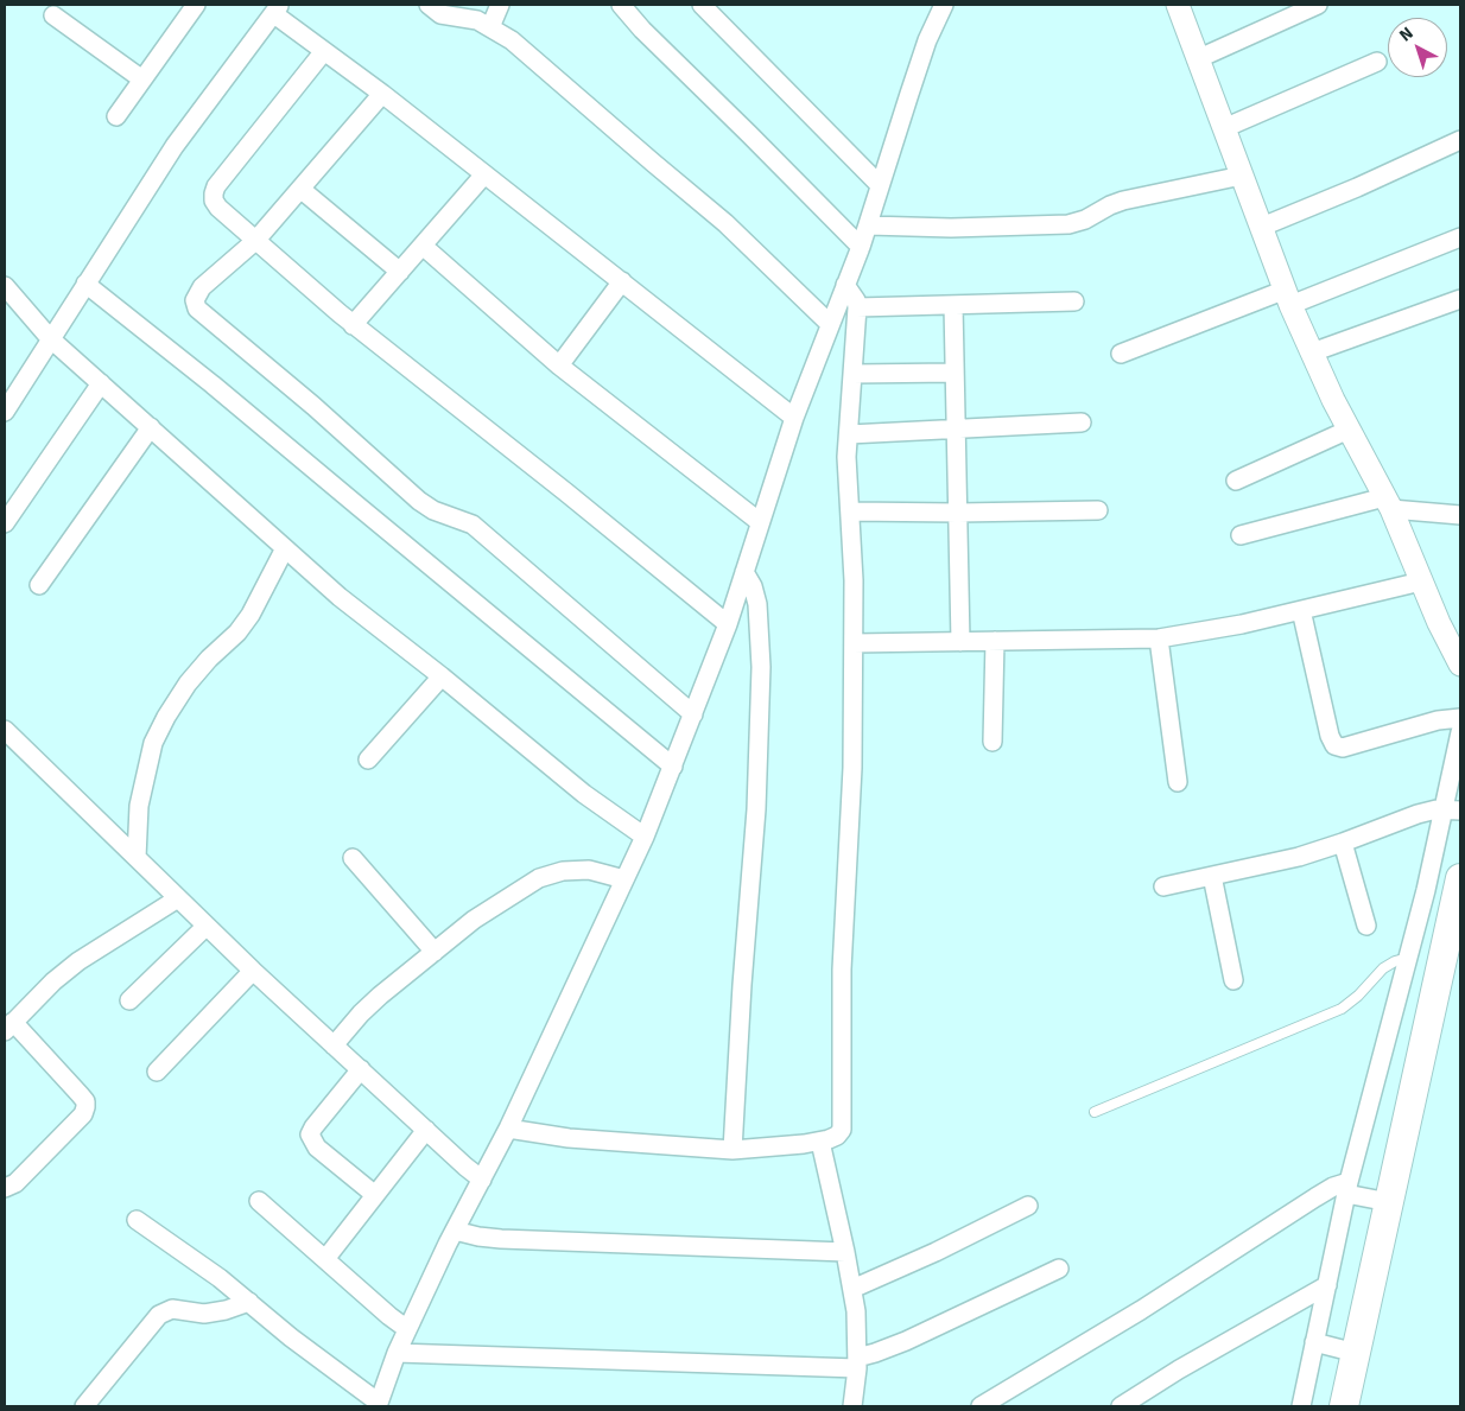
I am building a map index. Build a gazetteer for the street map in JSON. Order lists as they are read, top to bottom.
{
  "north": "top left"
}
